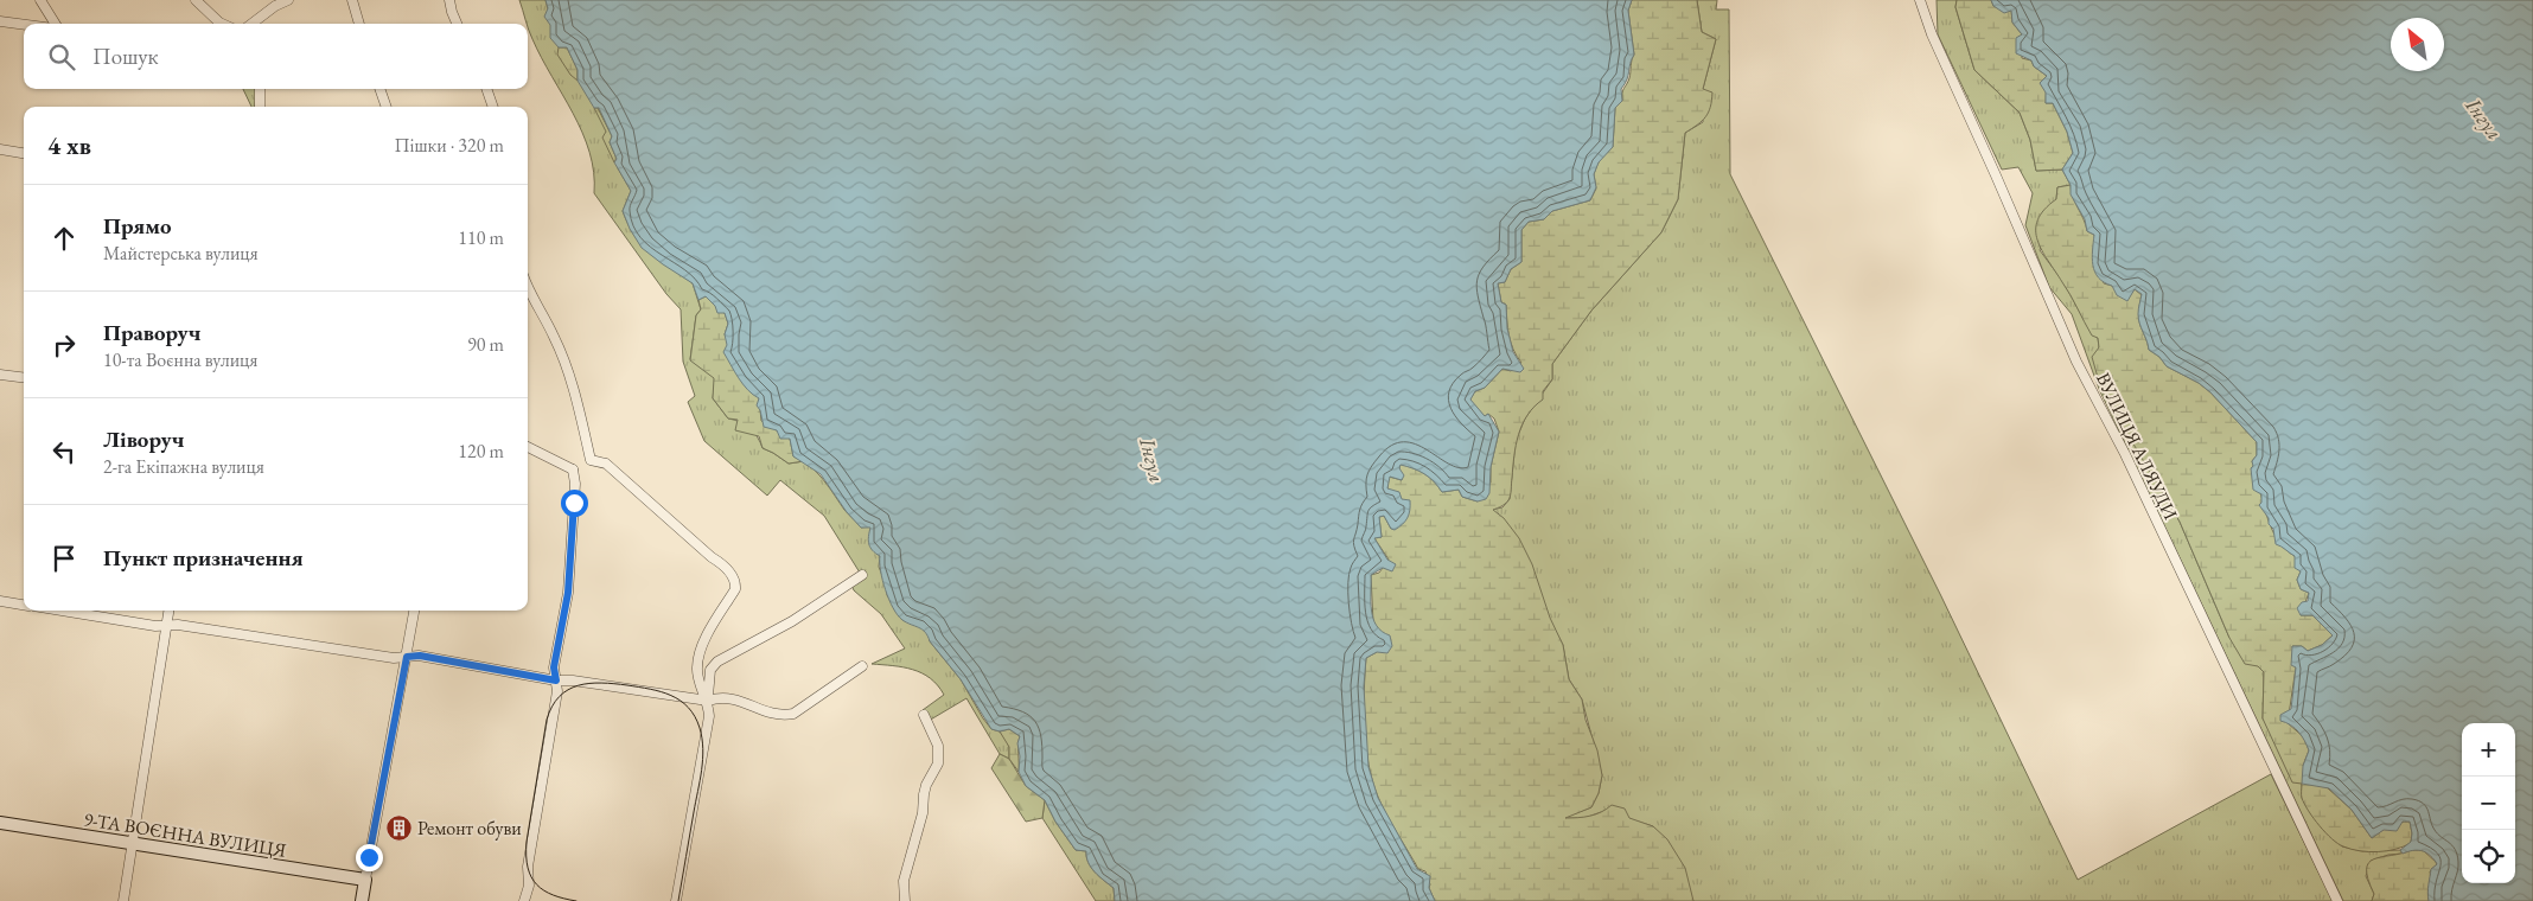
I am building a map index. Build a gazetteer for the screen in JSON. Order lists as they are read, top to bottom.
{
  "streets": {
    "street": ["ВУЛИЦЯ АЛЯУДИ", "9-ТА ВОЄННА ВУЛИЦЯ"]
  },
  "water": ["Інгул"],
  "places": {
    "building": ["Ремонт обуви"]
  },
  "north": "top left",
  "page": {
    "search": "Пошук",
    "heading": ["4 хв", "Пішки · 320 m"],
    "list": [
      ["Прямо", "Майстерська вулиця", "110 m"],
      ["Праворуч", "10-та Воєнна вулиця", "90 m"],
      ["Ліворуч", "2-га Екіпажна вулиця", "120 m"],
      "Пункт призначення"
    ],
    "map_buttons": ["+", "−"]
  }
}
